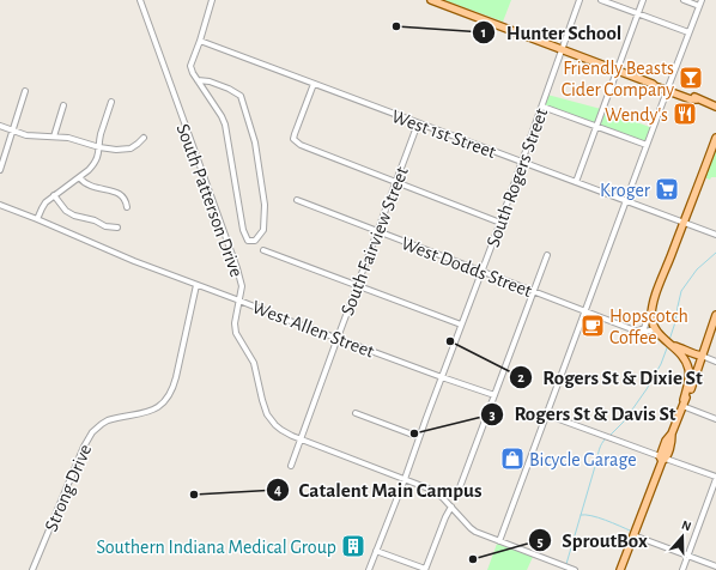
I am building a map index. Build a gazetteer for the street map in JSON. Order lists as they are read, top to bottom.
{
  "streets": {
    "street": [
      "West 1st Street",
      "South Rogers Street",
      "South Patterson Drive",
      "South Fairview Street",
      "West Dodds Street",
      "West Allen Street",
      "Strong Drive"
    ]
  },
  "crossings": [
    ["West 1st Street", "South Rogers Street"],
    ["West 1st Street", "South Fairview Street"],
    ["South Rogers Street", "South Patterson Drive"],
    ["South Rogers Street", "West Dodds Street"],
    ["South Rogers Street", "West Allen Street"],
    ["South Patterson Drive", "South Fairview Street"],
    ["South Patterson Drive", "West Allen Street"],
    ["South Fairview Street", "West Dodds Street"],
    ["South Fairview Street", "West Allen Street"],
    ["West Allen Street", "Strong Drive"]
  ],
  "places": {
    "other": [
      "Hunter School",
      "Rogers St & Dixie St",
      "Rogers St & Davis St",
      "Catalent Main Campus",
      "SproutBox"
    ],
    "bar": ["Friendly Beasts Cider Company"],
    "restaurant": ["Wendy's"],
    "supermarket": ["Kroger"],
    "cafe": ["Hopscotch Coffee"],
    "shop": ["Bicycle Garage"],
    "building": ["Southern Indiana Medical Group"]
  },
  "north": "top"
}
